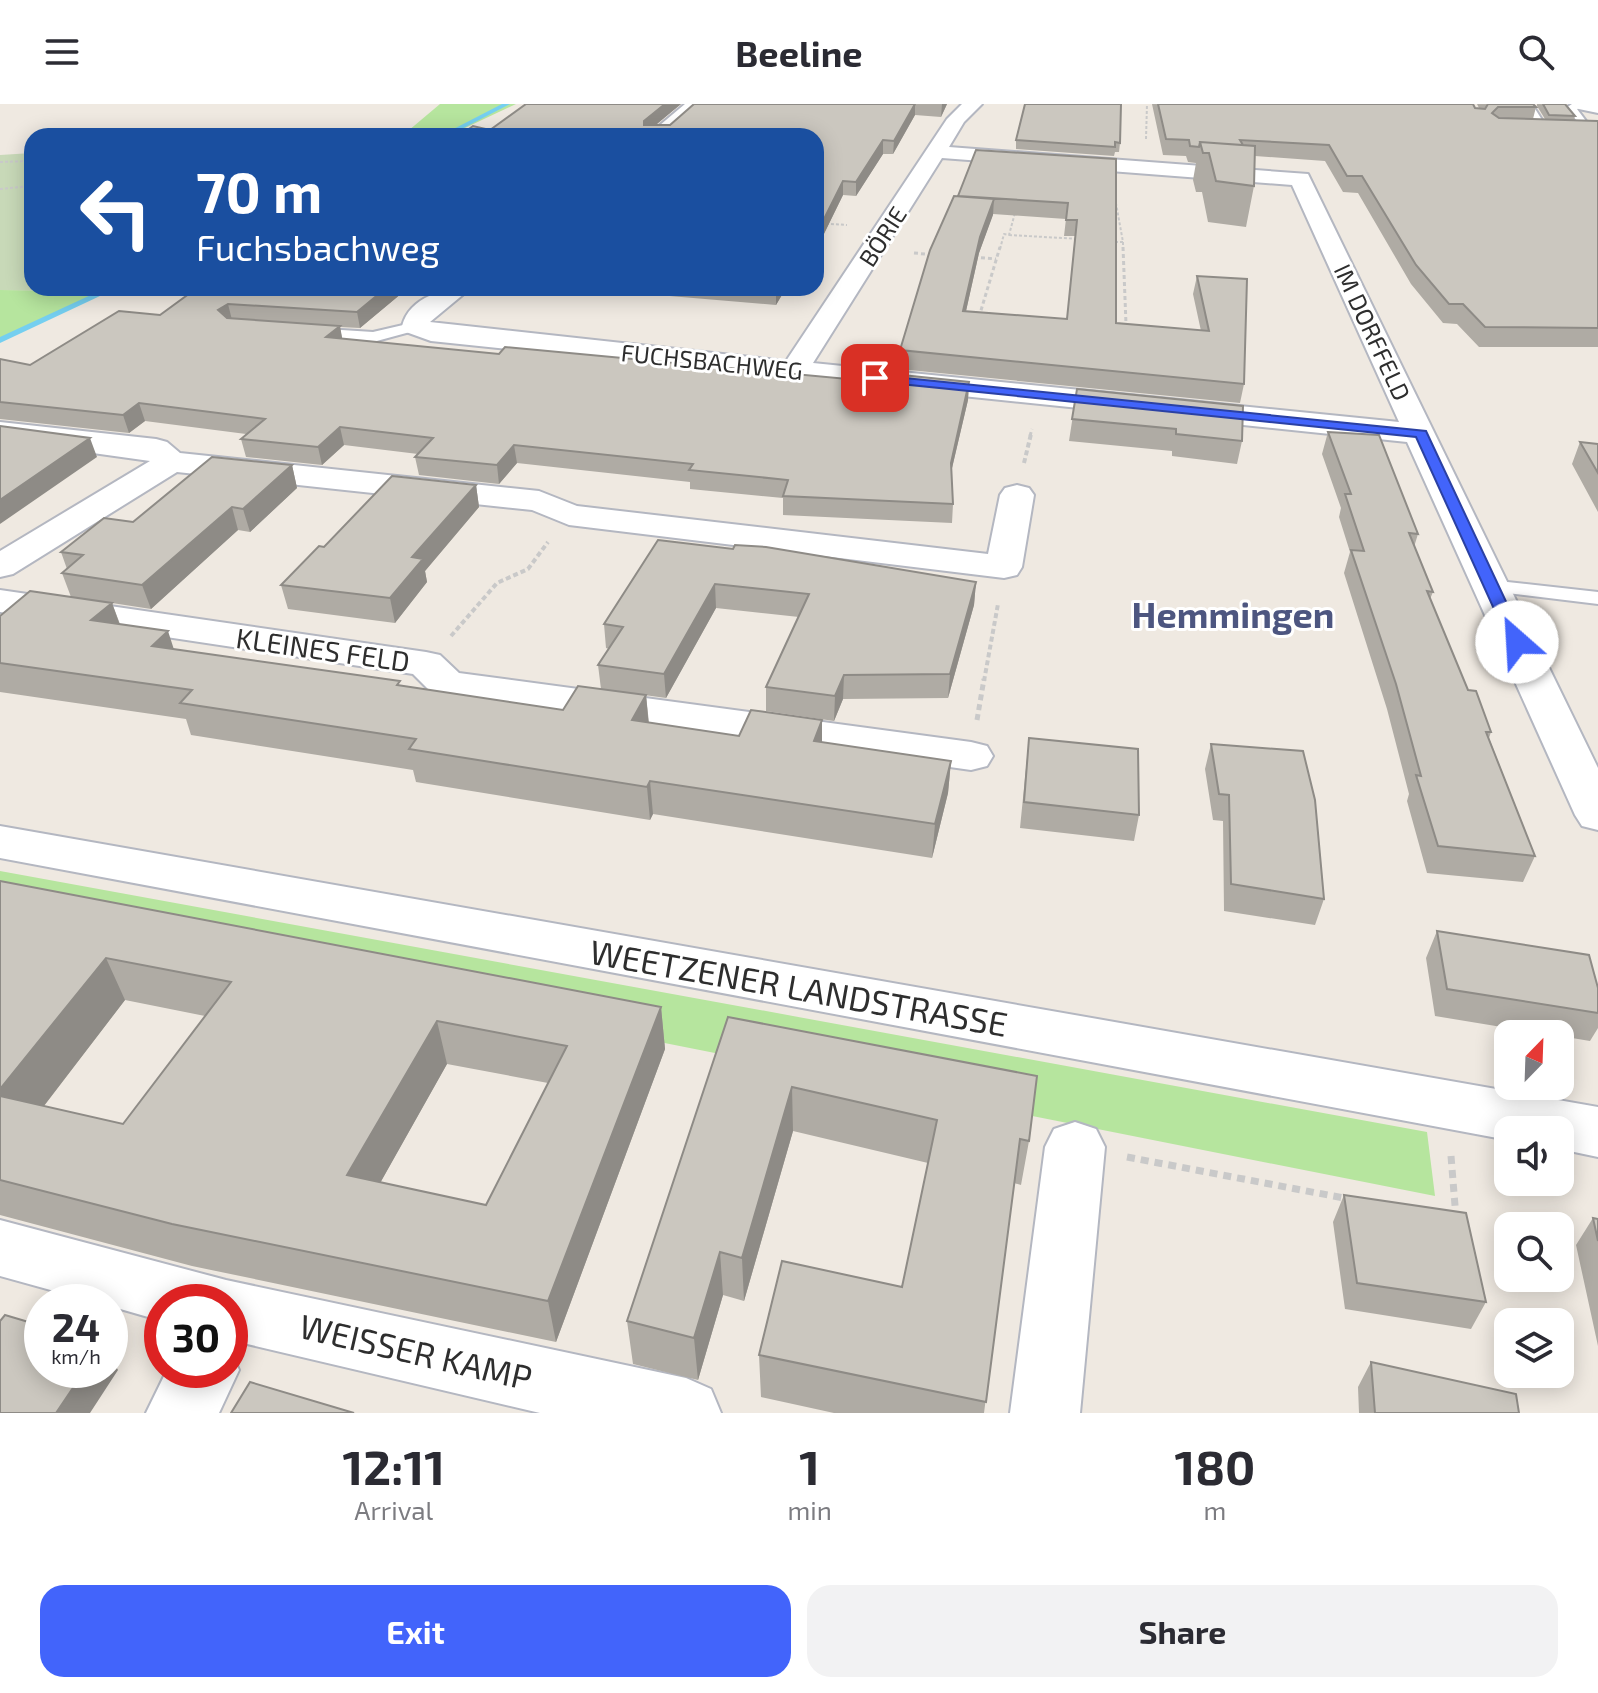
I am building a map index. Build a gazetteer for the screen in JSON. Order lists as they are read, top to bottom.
{
  "streets": {
    "street": [
      "BÖRIE",
      "IM DORFFELD",
      "FUCHSBACHWEG",
      "KLEINES FELD",
      "WEETZENER LANDSTRASSE",
      "WEISSER KAMP"
    ]
  },
  "crossings": [
    ["BÖRIE", "IM DORFFELD"],
    ["BÖRIE", "FUCHSBACHWEG"],
    ["IM DORFFELD", "FUCHSBACHWEG"]
  ],
  "districts": ["Hemmingen"],
  "north": "top right",
  "page": {
    "header": "Beeline",
    "turn": ["70 m", "Fuchsbachweg"],
    "speed": "24 km/h",
    "limit": "30",
    "eta": [
      "12:11",
      "Arrival",
      "1",
      "min",
      "180",
      "m"
    ],
    "buttons": ["Exit", "Share"]
  }
}
